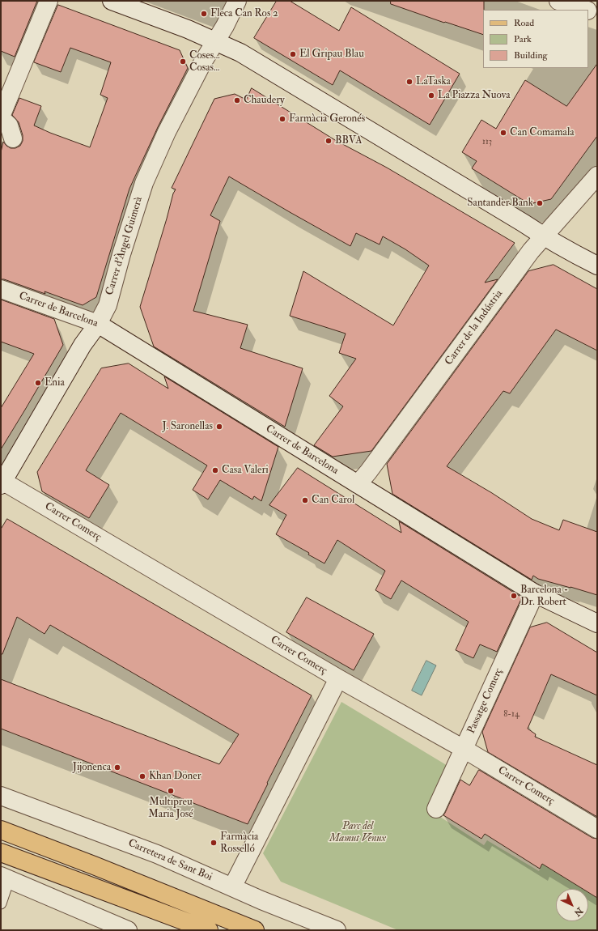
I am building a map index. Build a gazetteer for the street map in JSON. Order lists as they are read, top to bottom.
{
  "streets": {
    "street": [
      "Carrer d'Àngel Guimerà",
      "Carrer de Barcelona",
      "Carrer de la Indústria",
      "Carrer Comerç",
      "Passatge Comerç",
      "Carretera de Sant Boi"
    ]
  },
  "crossings": [
    ["Carrer d'Àngel Guimerà", "Carrer de Barcelona"],
    ["Carrer d'Àngel Guimerà", "Carrer Comerç"],
    ["Carrer de Barcelona", "Carrer de la Indústria"],
    ["Carrer de Barcelona", "Passatge Comerç"],
    ["Carrer Comerç", "Passatge Comerç"]
  ],
  "parks": ["Parc del Mamut Venux"],
  "places": [
    "Fleca Can Ros 2",
    "El Gripau Blau",
    "Coses... Cosas...",
    "LaTaska",
    "La Piazza Nuova",
    "Chaudery",
    "Farmàcia Geronés",
    "Can Comamala",
    "BBVA",
    "Santander Bank",
    "Enia",
    "J. Saronellas",
    "Casa Valeri",
    "Can Carol",
    "Barcelona - Dr. Robert",
    "Jijonenca",
    "Khan Döner",
    "Multipreu Maria José",
    "Farmàcia Rosselló"
  ],
  "house_numbers": ["113", "8-14"],
  "legend": ["Road", "Park", "Building"],
  "north": "bottom right"
}
